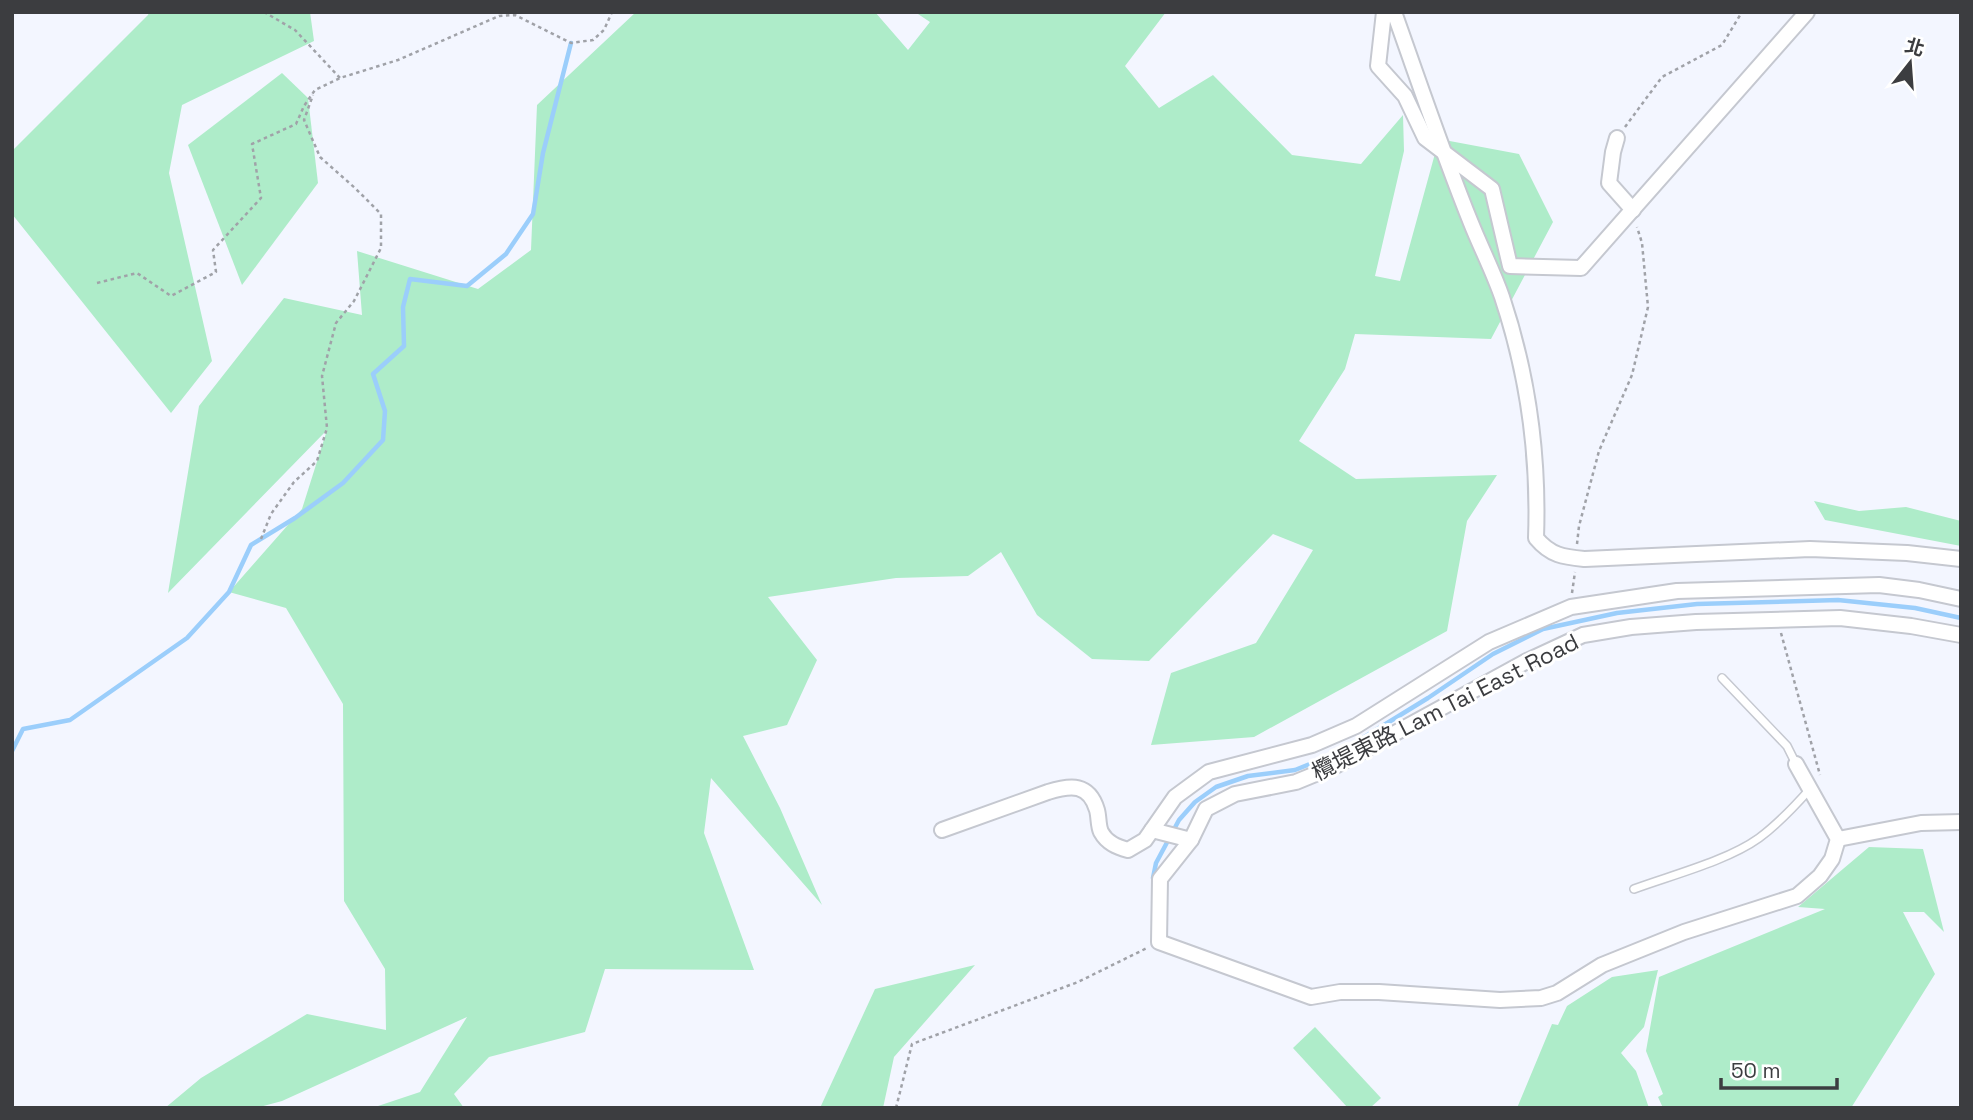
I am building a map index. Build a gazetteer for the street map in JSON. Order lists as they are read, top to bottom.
{
  "streets": {
    "street": ["欖堤東路 Lam Tai East Road"]
  },
  "scale_bar": "50 m",
  "north": "top"
}
